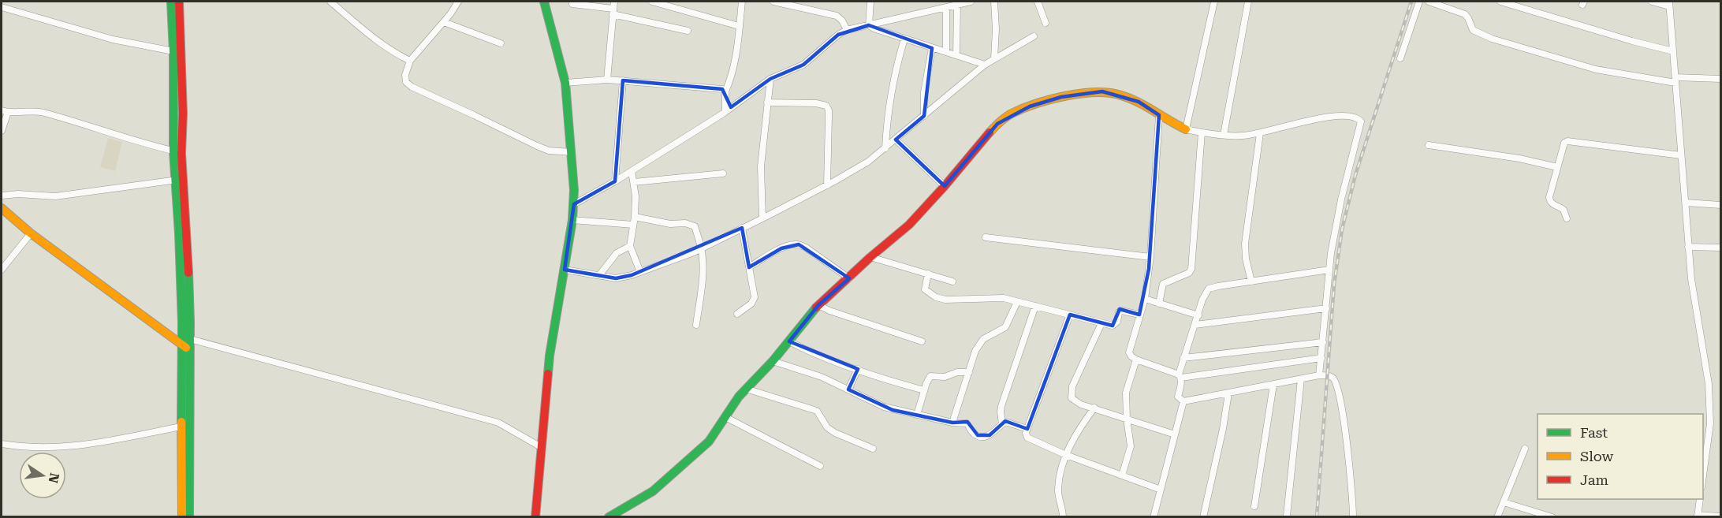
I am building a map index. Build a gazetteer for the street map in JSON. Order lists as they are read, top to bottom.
{
  "legend": ["Fast", "Slow", "Jam"],
  "north": "right"
}
